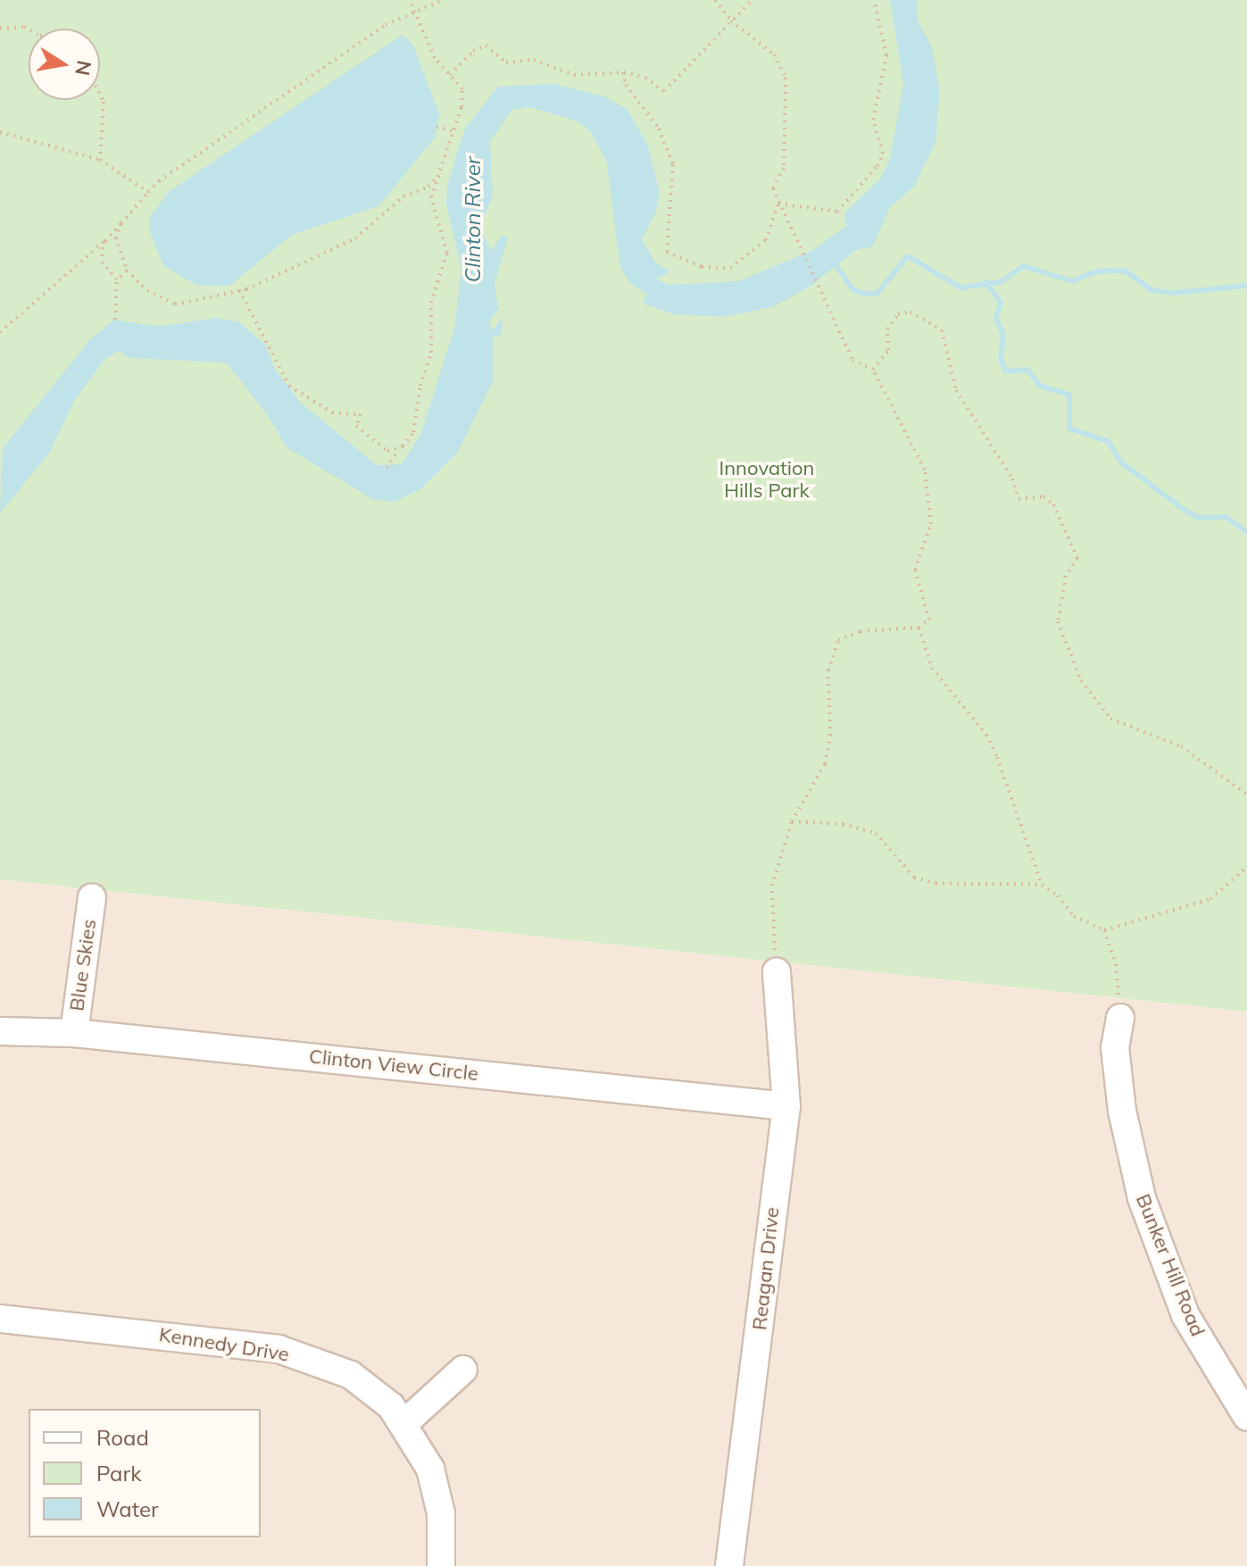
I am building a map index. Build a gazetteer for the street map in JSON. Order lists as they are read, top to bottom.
{
  "streets": {
    "street": [
      "Blue Skies",
      "Clinton View Circle",
      "Bunker Hill Road",
      "Reagan Drive",
      "Kennedy Drive"
    ]
  },
  "crossings": [
    ["Blue Skies", "Clinton View Circle"],
    ["Clinton View Circle", "Reagan Drive"]
  ],
  "water": ["Clinton River"],
  "parks": ["Innovation Hills Park"],
  "legend": ["Road", "Park", "Water"],
  "north": "right"
}
